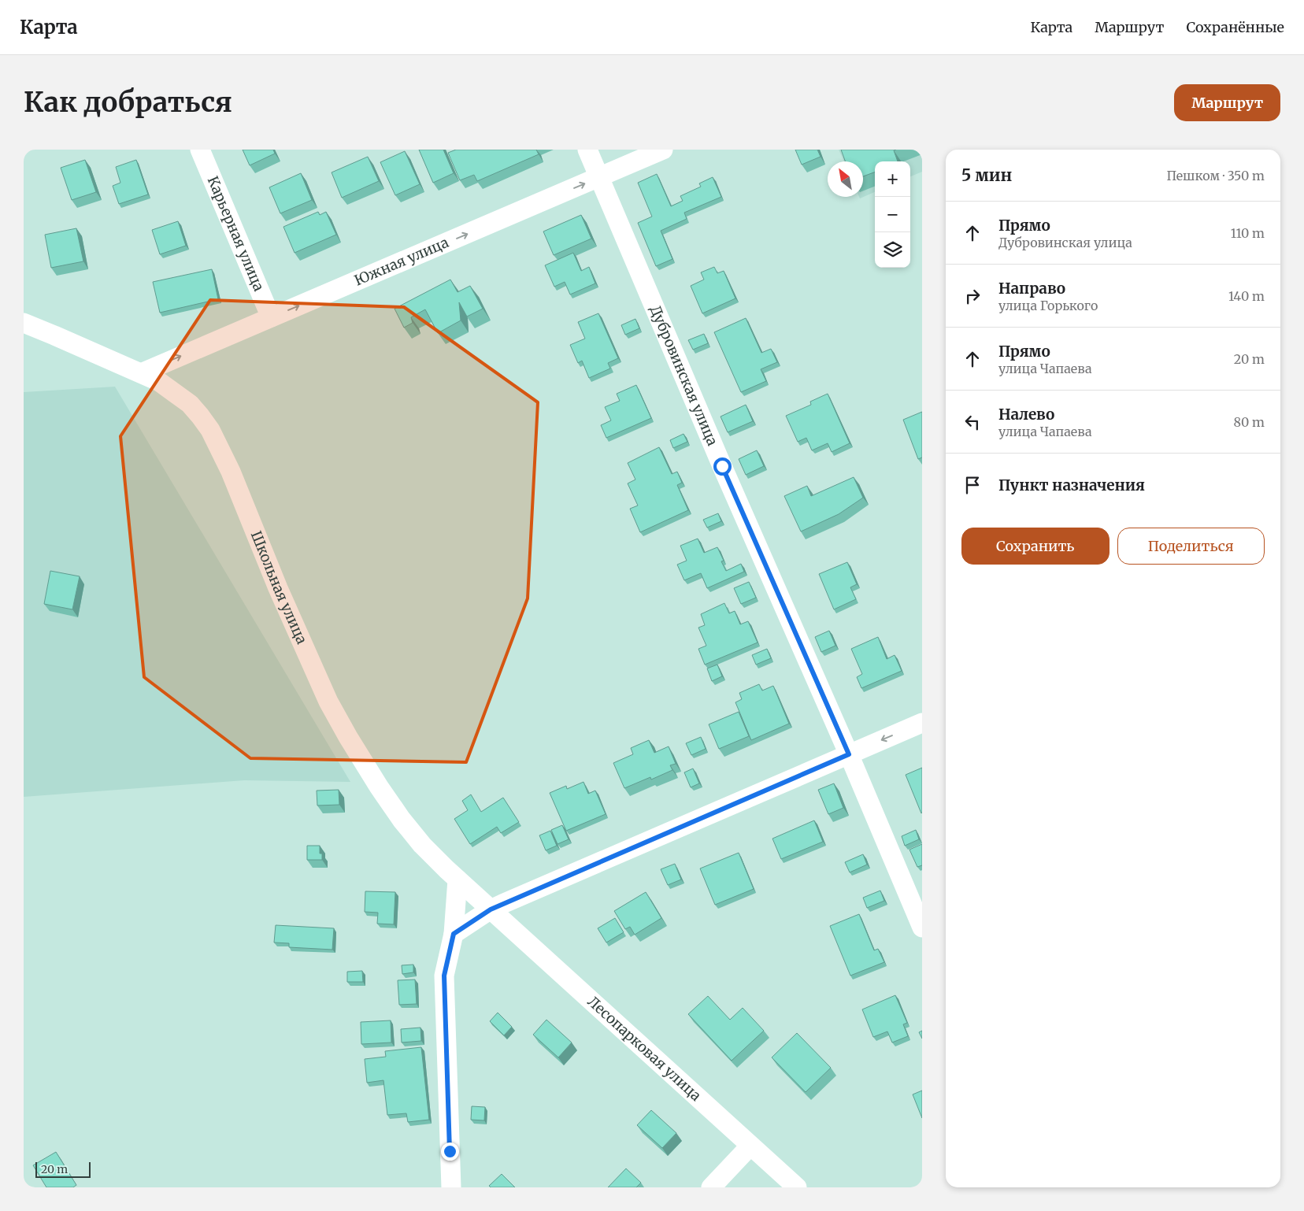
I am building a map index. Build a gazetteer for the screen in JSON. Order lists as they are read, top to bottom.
{
  "streets": {
    "street": [
      "Карьерная улица",
      "Южная улица",
      "Дубровинская улица",
      "Школьная улица",
      "Лесопарковая улица"
    ]
  },
  "crossings": [
    ["Карьерная улица", "Южная улица"],
    ["Южная улица", "Дубровинская улица"],
    ["Южная улица", "Школьная улица"],
    ["Школьная улица", "Лесопарковая улица"]
  ],
  "one_way": ["Южная улица"],
  "scale_bar": "20 m",
  "north": "top left",
  "page": {
    "header": "Карта",
    "nav": ["Карта", "Маршрут", "Сохранённые"],
    "buttons": [
      "Маршрут",
      ["Сохранить", "Поделиться"]
    ],
    "title": "Как добраться",
    "heading": ["5 мин", "Пешком · 350 m"],
    "map_buttons": ["+", "−"],
    "list": [
      ["Прямо", "Дубровинская улица", "110 m"],
      ["Направо", "улица Горького", "140 m"],
      ["Прямо", "улица Чапаева", "20 m"],
      ["Налево", "улица Чапаева", "80 m"],
      "Пункт назначения"
    ],
    "scale": "20 m"
  }
}
